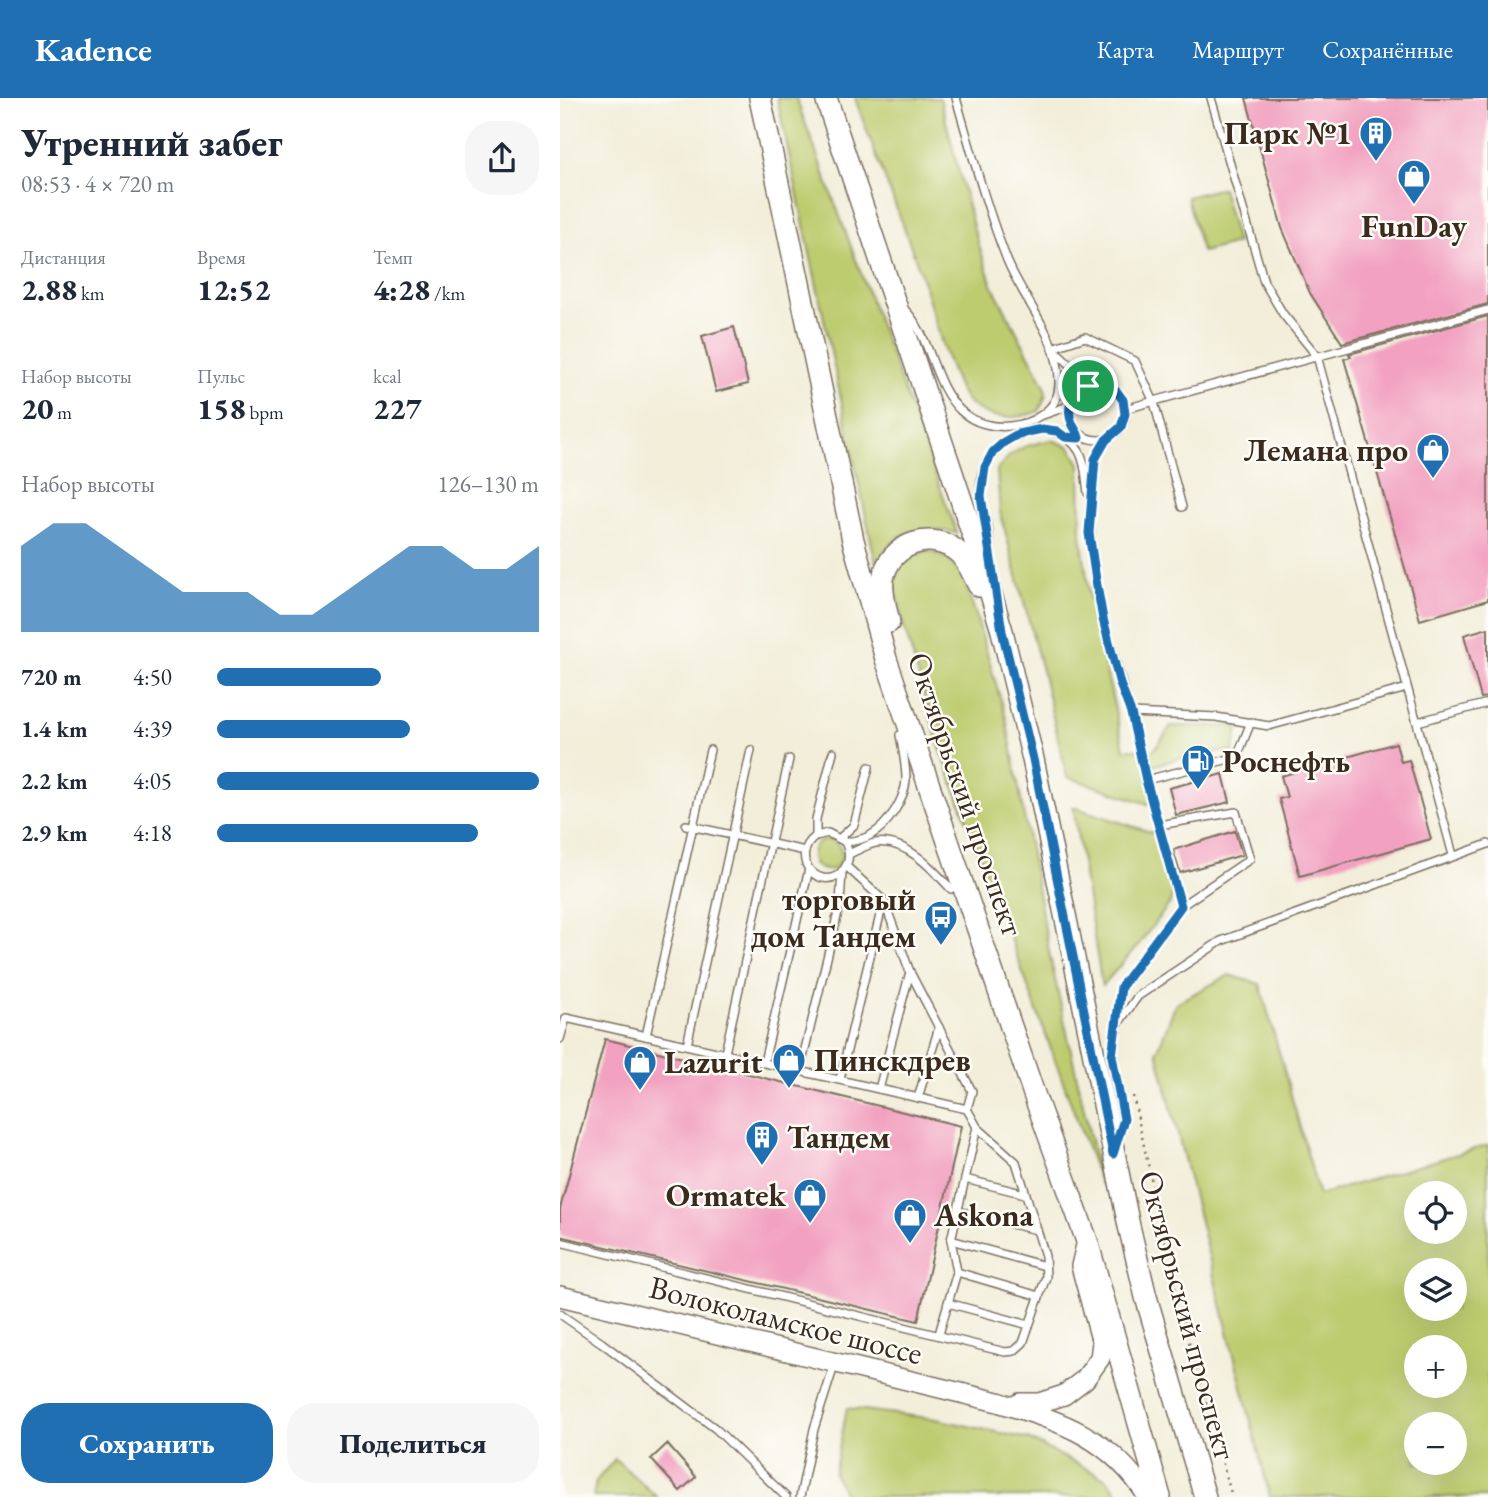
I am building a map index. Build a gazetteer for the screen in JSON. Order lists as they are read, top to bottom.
{
  "streets": {
    "main road": ["Октябрьский проспект", "Волоколамское шоссе"]
  },
  "crossings": [
    ["Октябрьский проспект", "Волоколамское шоссе"]
  ],
  "places": {
    "building": ["Парк №1", "Тандем"],
    "shop": [
      "FunDay",
      "Лемана про",
      "Пинскдрев",
      "Lazurit",
      "Ormatek",
      "Askona"
    ],
    "fuel station": ["Роснефть"],
    "bus stop": ["торговый дом Тандем"]
  },
  "page": {
    "header": "Kadence",
    "nav": ["Карта", "Маршрут", "Сохранённые"],
    "heading": ["Утренний забег", "08:53 · 4 × 720 m"],
    "stats": [
      ["Дистанция", "2.88 km"],
      ["Время", "12:52"],
      ["Темп", "4:28 /km"],
      ["Набор высоты", "20 m"],
      ["Пульс", "158 bpm"],
      ["kcal", "227"]
    ],
    "chart": ["Набор высоты", "126–130 m"],
    "list": [
      {
        "name": "720 m",
        "note": "4:50"
      },
      {
        "name": "1.4 km",
        "note": "4:39"
      },
      {
        "name": "2.2 km",
        "note": "4:05"
      },
      {
        "name": "2.9 km",
        "note": "4:18"
      }
    ],
    "map_buttons": ["+", "−"],
    "buttons": ["Сохранить", "Поделиться"]
  }
}
